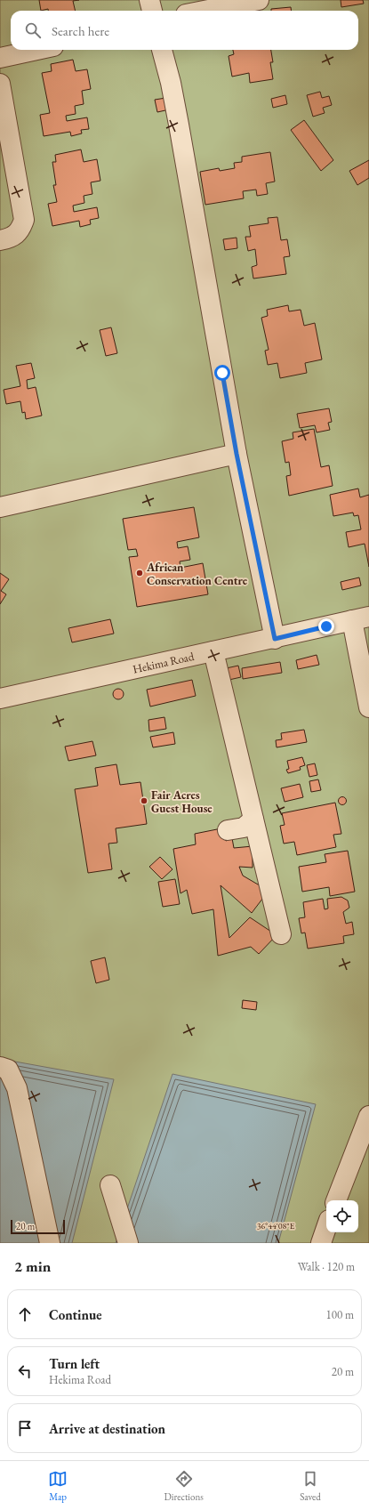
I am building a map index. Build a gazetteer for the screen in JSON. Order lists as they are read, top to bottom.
{
  "streets": {
    "street": ["Hekima Road"]
  },
  "places": ["African Conservation Centre", "Fair Acres Guest House"],
  "scale_bar": "20 m",
  "page": {
    "search": "Search here",
    "scale": "20 m",
    "heading": ["2 min", "Walk · 120 m"],
    "list": [
      ["Continue", "100 m"],
      ["Turn left", "Hekima Road", "20 m"],
      "Arrive at destination"
    ],
    "nav": ["Map", "Directions", "Saved"]
  },
  "coordinates": ["36°44'08\"E"]
}
